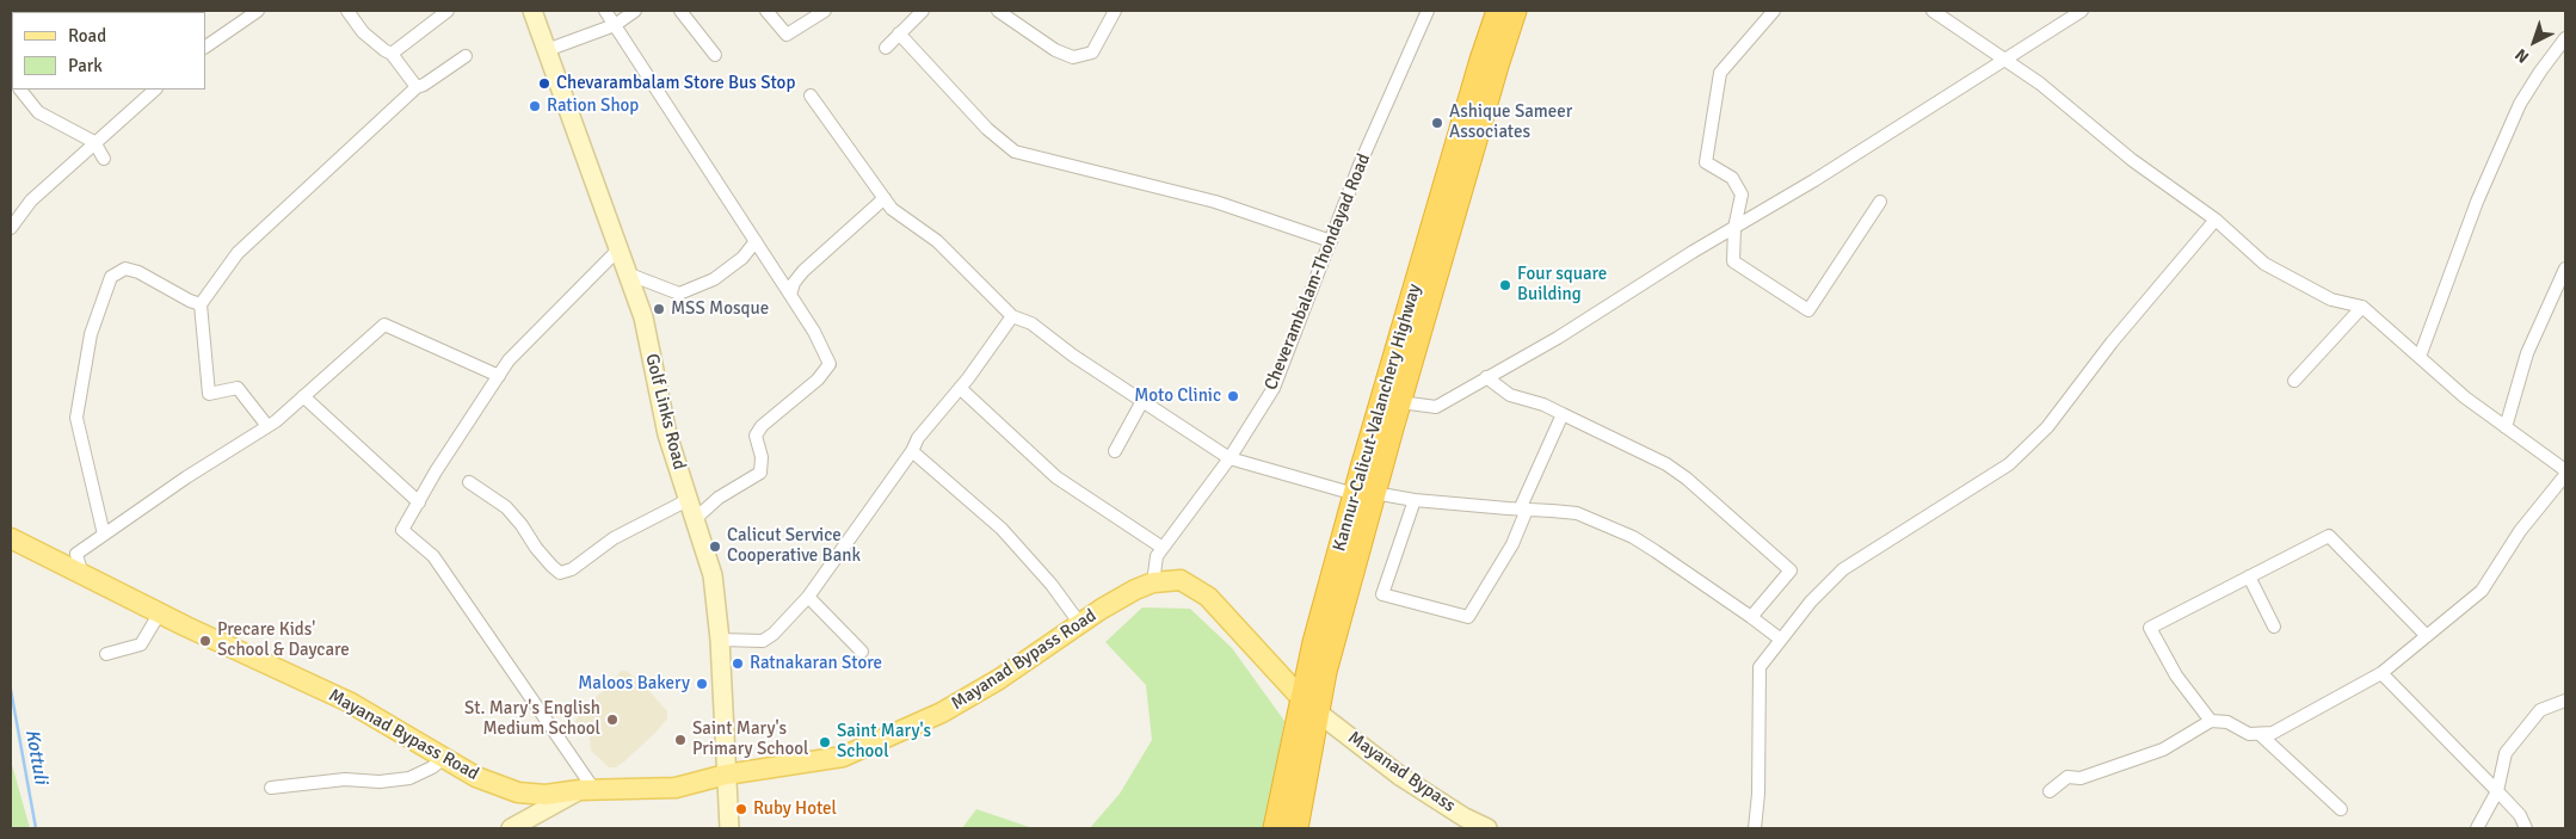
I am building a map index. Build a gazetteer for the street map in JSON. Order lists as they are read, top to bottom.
{
  "streets": {
    "highway": ["Kannur-Calicut-Valanchery Highway"],
    "main road": ["Golf Links Road", "Mayanad Bypass Road", "Mayanad Bypass"],
    "street": ["Cheverambalam-Thondayad Road"]
  },
  "crossings": [
    ["Cheverambalam-Thondayad Road", "Mayanad Bypass Road"],
    ["Golf Links Road", "Mayanad Bypass Road"],
    ["Kannur-Calicut-Valanchery Highway", "Mayanad Bypass Road"],
    ["Kannur-Calicut-Valanchery Highway", "Mayanad Bypass"],
    ["Mayanad Bypass Road", "Mayanad Bypass"]
  ],
  "water": ["Kottuli"],
  "places": [
    "Chevarambalam Store Bus Stop",
    "Ration Shop",
    "Ashique Sameer Associates",
    "Four square Building",
    "MSS Mosque",
    "Moto Clinic",
    "Calicut Service Cooperative Bank",
    "Precare Kids' School & Daycare",
    "Ratnakaran Store",
    "Maloos Bakery",
    "St. Mary's English Medium School",
    "Saint Mary's Primary School",
    "Saint Mary's School",
    "Ruby Hotel"
  ],
  "legend": ["Road", "Park"],
  "north": "bottom left"
}
